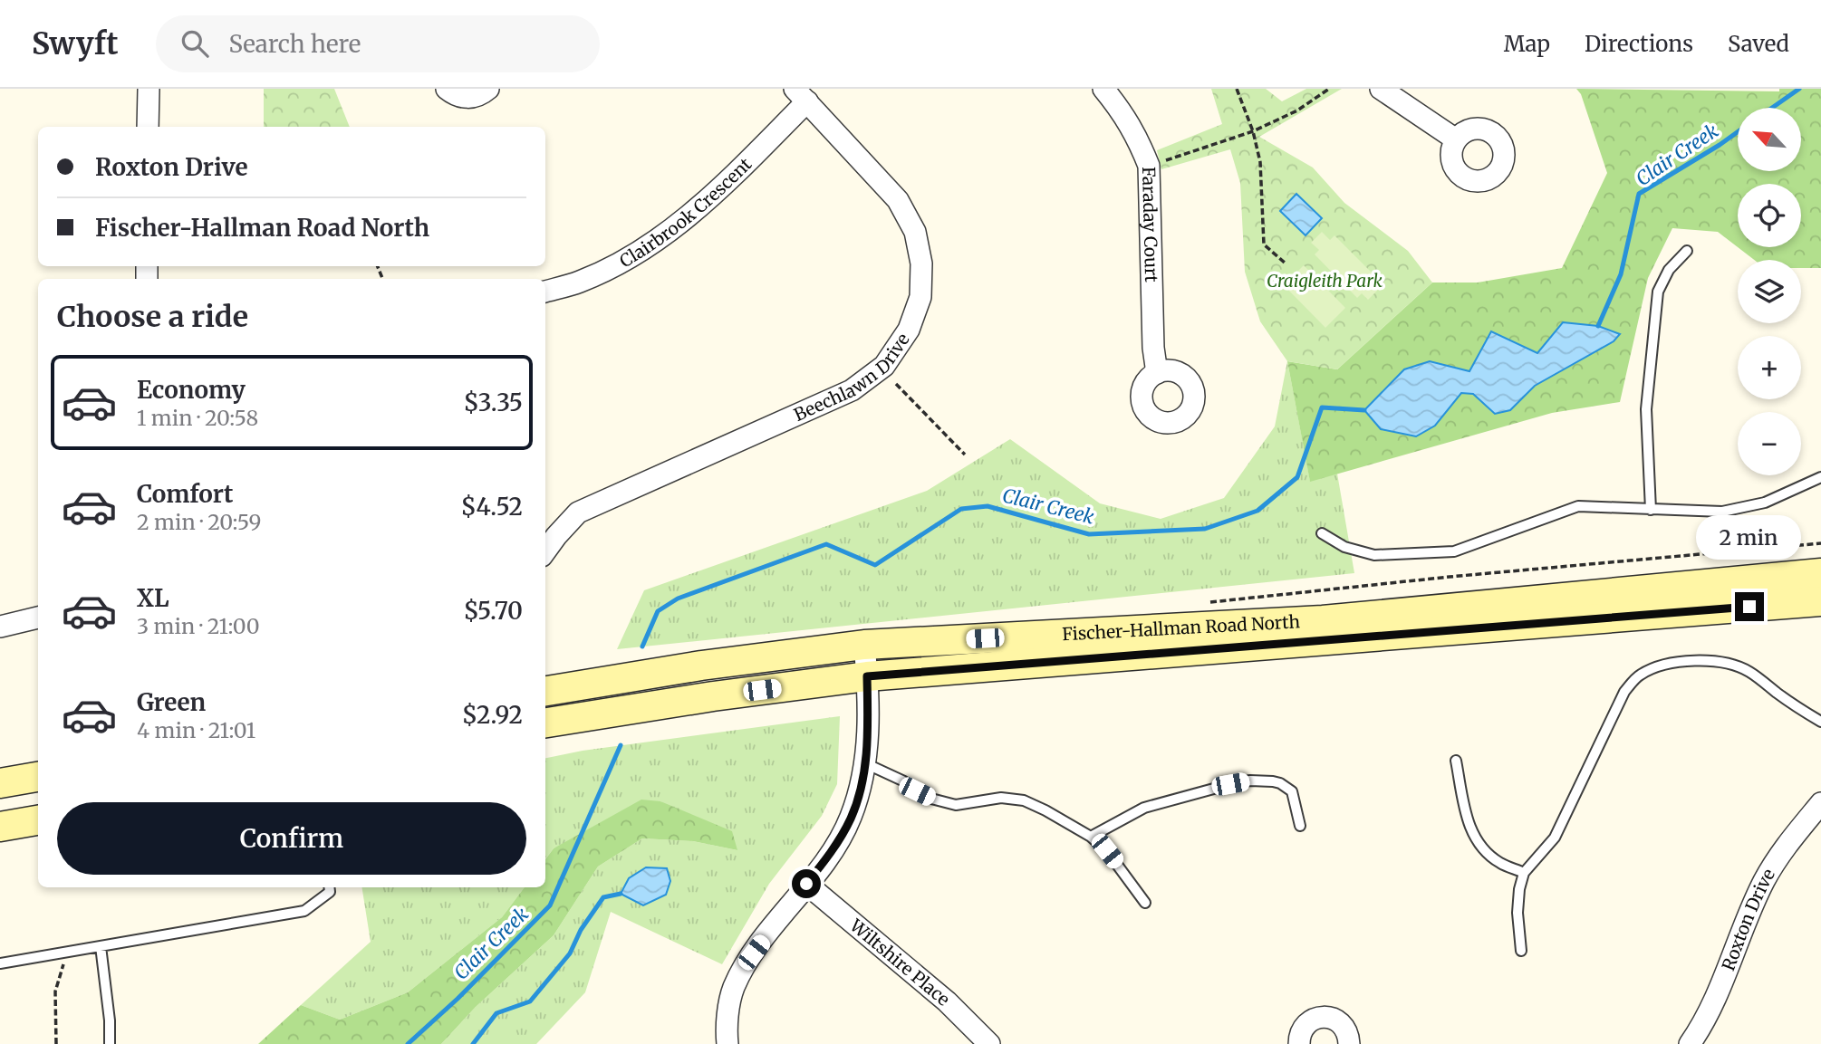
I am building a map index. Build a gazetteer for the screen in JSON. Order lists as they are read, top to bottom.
{
  "streets": {
    "main road": ["Fischer-Hallman Road North"],
    "street": [
      "Clairbrook Crescent",
      "Faraday Court",
      "Beechlawn Drive",
      "Roxton Drive",
      "Wiltshire Place"
    ]
  },
  "crossings": [
    ["Clairbrook Crescent", "Beechlawn Drive"]
  ],
  "water": ["Clair Creek"],
  "parks": ["Craigleith Park"],
  "north": "top left",
  "page": {
    "header": "Swyft",
    "search": "Search here",
    "nav": ["Map", "Directions", "Saved"],
    "map_buttons": ["+", "−"],
    "banner": ["Roxton Drive", "Fischer-Hallman Road North"],
    "heading": "Choose a ride",
    "list": [
      {
        "name": "Economy",
        "note": "1 min · 20:58",
        "value": "$3.35"
      },
      {
        "name": "Comfort",
        "note": "2 min · 20:59",
        "value": "$4.52"
      },
      {
        "name": "XL",
        "note": "3 min · 21:00",
        "value": "$5.70"
      },
      {
        "name": "Green",
        "note": "4 min · 21:01",
        "value": "$2.92"
      }
    ],
    "bubble": "2 min",
    "buttons": "Confirm"
  }
}
